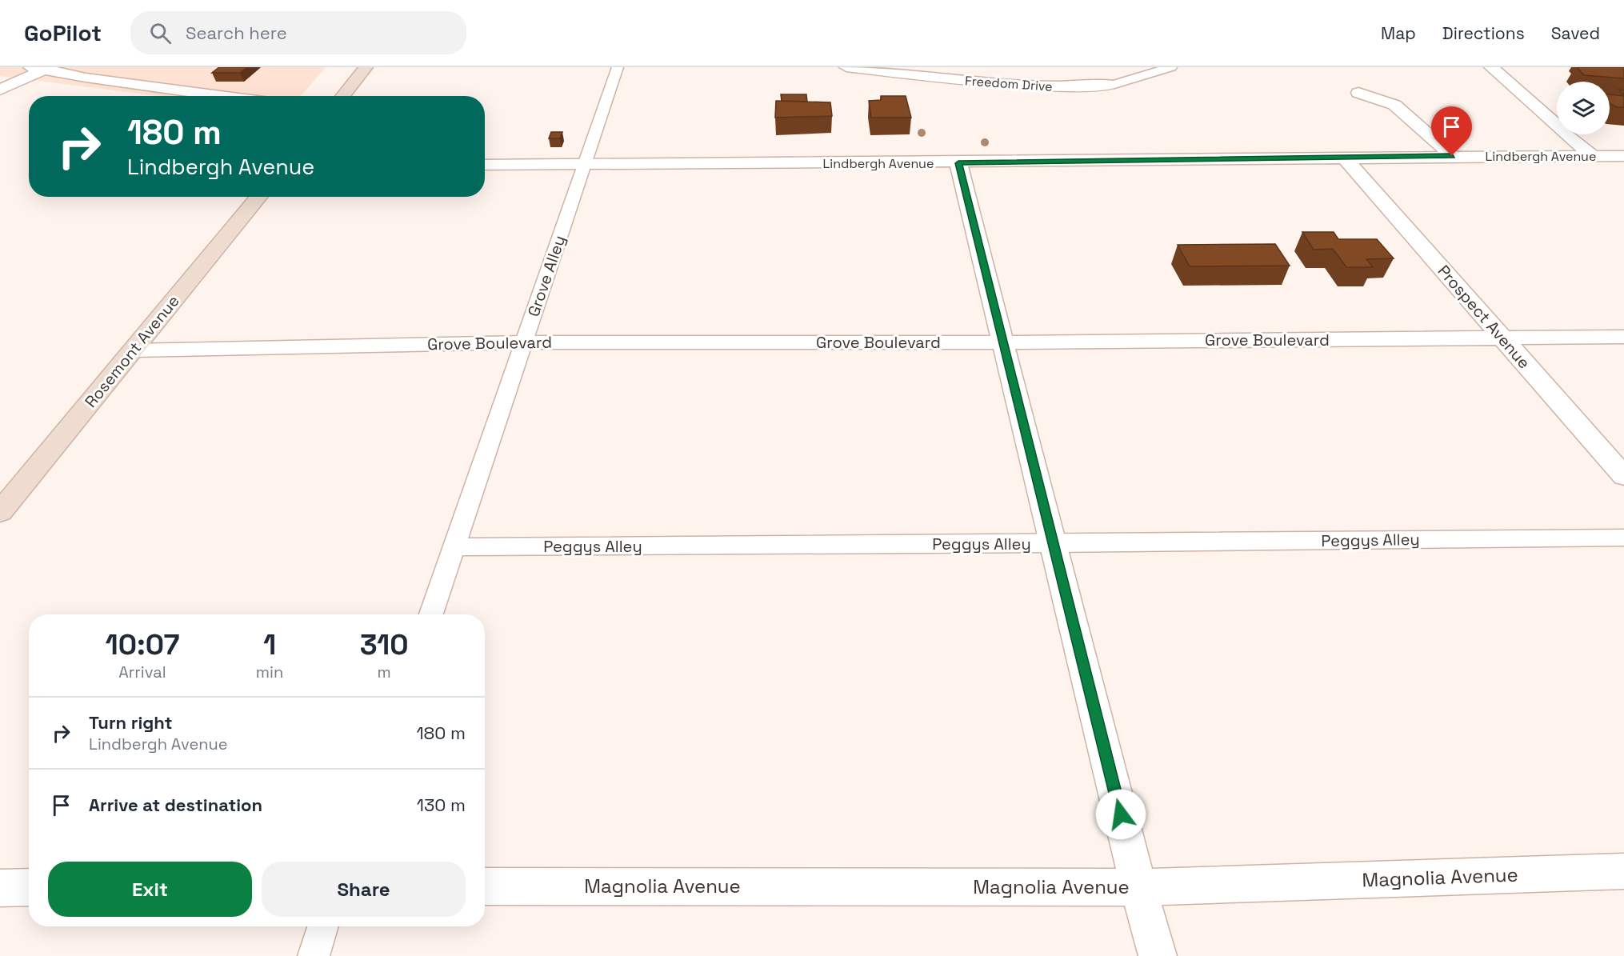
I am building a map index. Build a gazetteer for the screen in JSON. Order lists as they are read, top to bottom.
{
  "streets": {
    "main road": ["Rosemont Avenue"],
    "street": [
      "Freedom Drive",
      "Lindbergh Avenue",
      "Prospect Avenue",
      "Grove Boulevard",
      "Magnolia Avenue"
    ],
    "lane": ["Grove Alley", "Peggys Alley"]
  },
  "crossings": [
    ["Lindbergh Avenue", "Grove Alley"],
    ["Lindbergh Avenue", "Prospect Avenue"],
    ["Grove Alley", "Grove Boulevard"],
    ["Grove Alley", "Peggys Alley"],
    ["Prospect Avenue", "Grove Boulevard"],
    ["Grove Boulevard", "Rosemont Avenue"]
  ],
  "page": {
    "header": "GoPilot",
    "search": "Search here",
    "nav": ["Map", "Directions", "Saved"],
    "turn": ["180 m", "Lindbergh Avenue"],
    "eta": [
      "10:07",
      "Arrival",
      "1",
      "min",
      "310",
      "m"
    ],
    "list": [
      {
        "name": "Turn right",
        "note": "Lindbergh Avenue",
        "value": "180 m"
      },
      {
        "name": "Arrive at destination",
        "value": "130 m"
      }
    ],
    "buttons": ["Exit", "Share"]
  }
}
